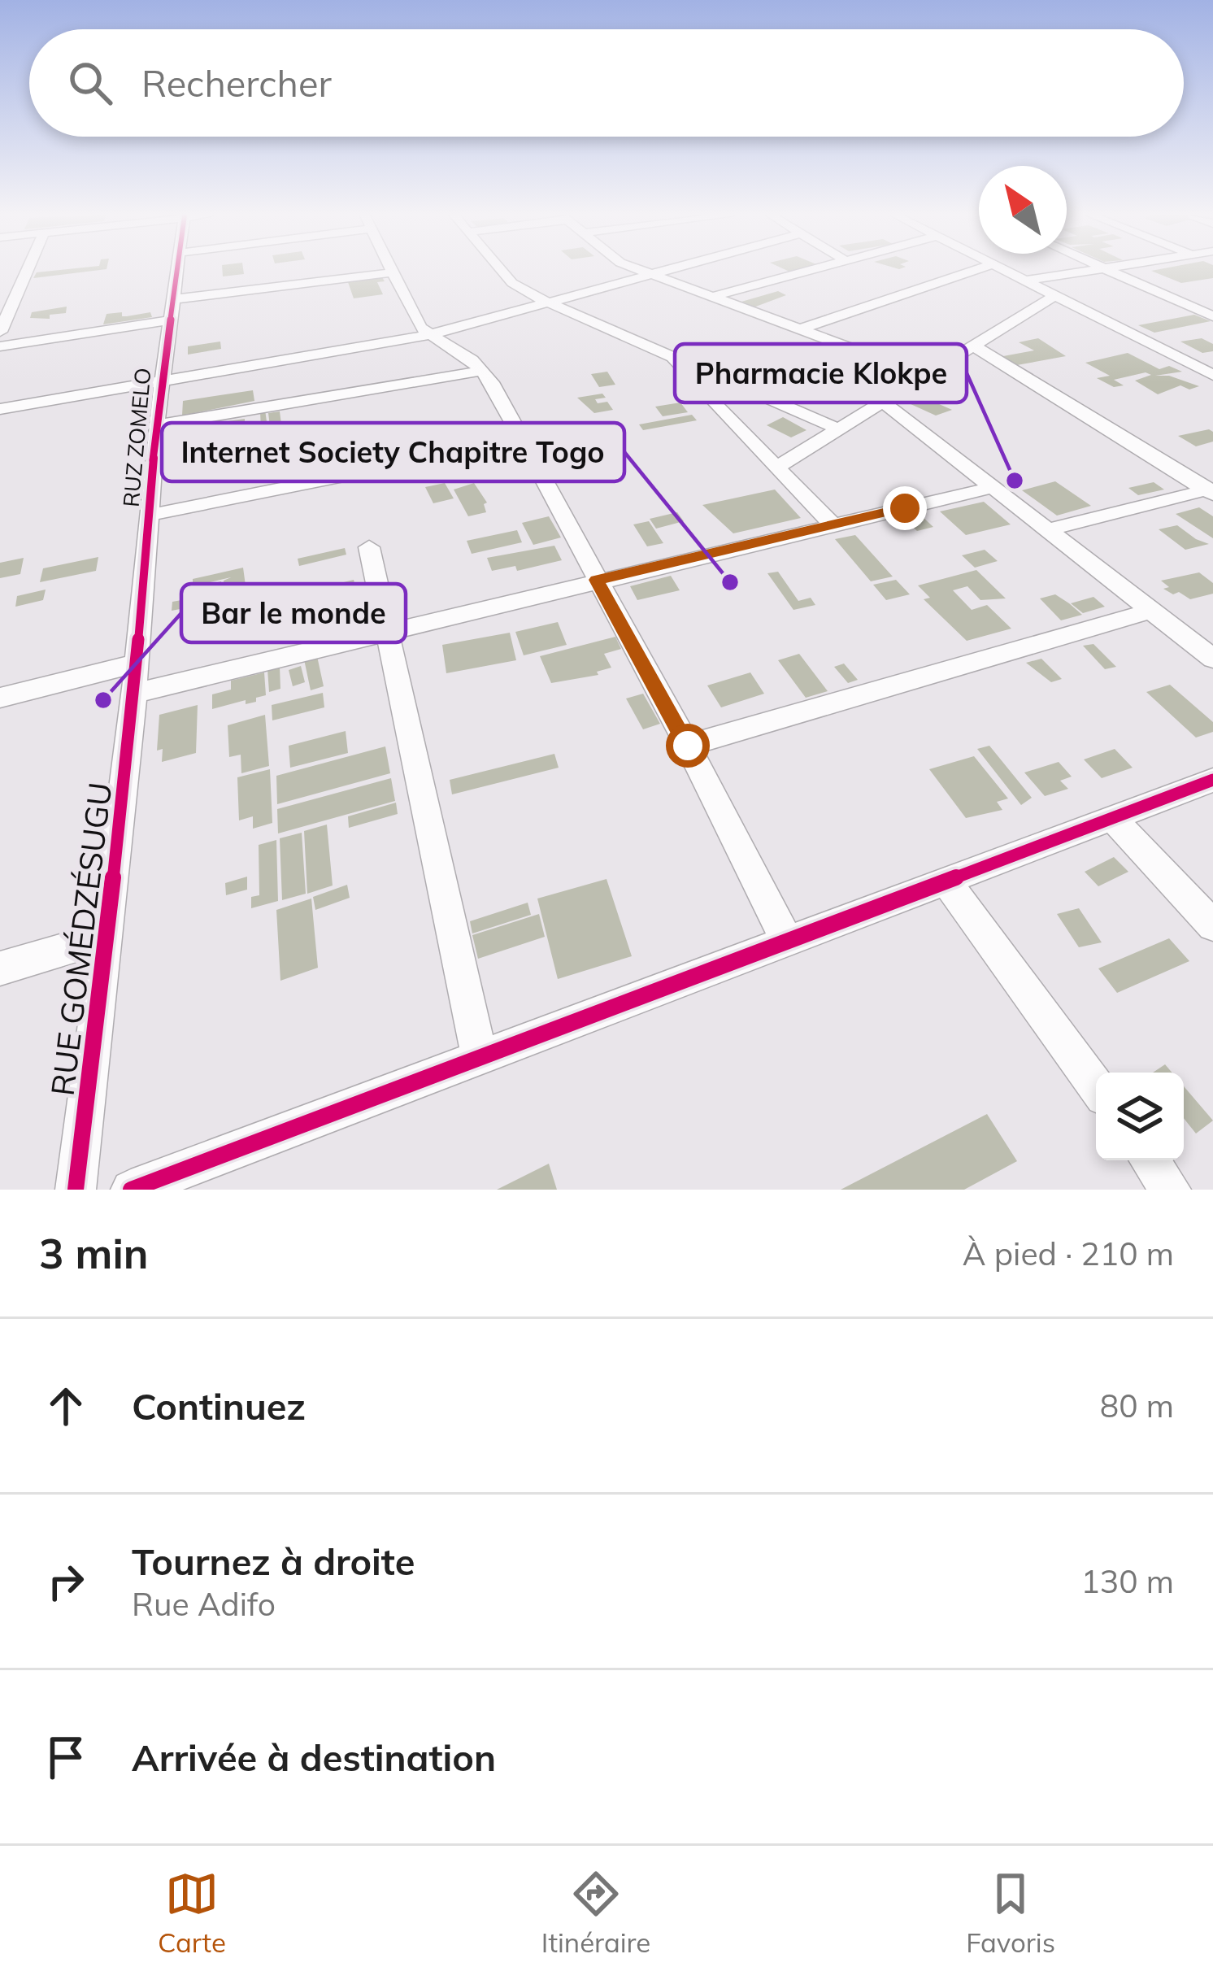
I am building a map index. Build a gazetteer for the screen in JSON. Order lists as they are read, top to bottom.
{
  "streets": {
    "street": ["RUZ ZOMELO", "RUE GOMÉDZÉSUGU"]
  },
  "crossings": [
    ["RUZ ZOMELO", "RUE GOMÉDZÉSUGU"]
  ],
  "places": ["Pharmacie Klokpe", "Internet Society Chapitre Togo", "Bar le monde"],
  "north": "top left",
  "page": {
    "search": "Rechercher",
    "heading": ["3 min", "À pied · 210 m"],
    "list": [
      ["Continuez", "80 m"],
      ["Tournez à droite", "Rue Adifo", "130 m"],
      "Arrivée à destination"
    ],
    "nav": ["Carte", "Itinéraire", "Favoris"]
  }
}
